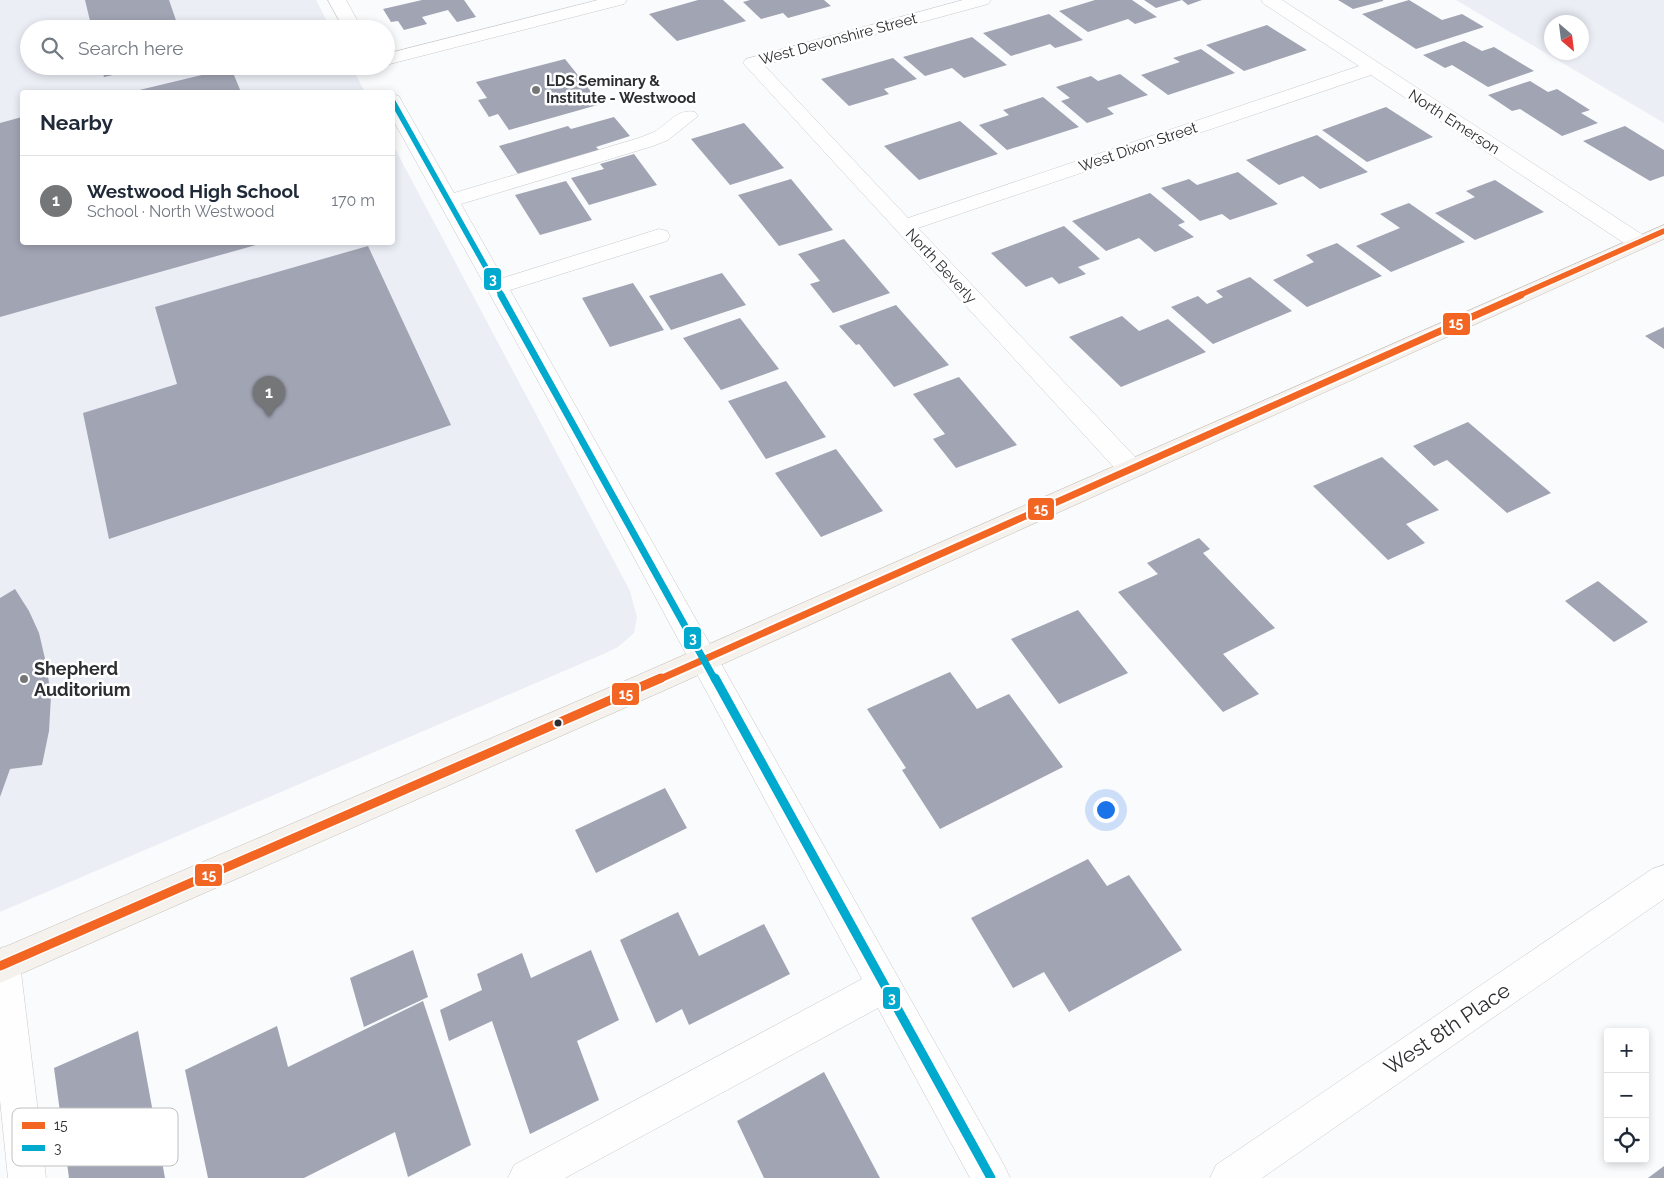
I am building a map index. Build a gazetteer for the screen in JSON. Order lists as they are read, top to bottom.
{
  "streets": {
    "street": [
      "West Devonshire Street",
      "North Emerson",
      "West Dixon Street",
      "North Beverly",
      "West 8th Place"
    ]
  },
  "crossings": [
    ["West Devonshire Street", "North Beverly"],
    ["North Emerson", "West Dixon Street"],
    ["West Dixon Street", "North Beverly"]
  ],
  "places": ["LDS Seminary & Institute - Westwood", "Shepherd Auditorium"],
  "lines": ["transit line 3", "transit line 15"],
  "legend": ["15", "3"],
  "north": "bottom right",
  "page": {
    "search": "Search here",
    "heading": "Nearby",
    "list": [
      {
        "mark": "1",
        "name": "Westwood High School",
        "note": "School · North Westwood",
        "value": "170 m"
      }
    ],
    "pins": "1",
    "map_buttons": ["+", "−"]
  }
}
